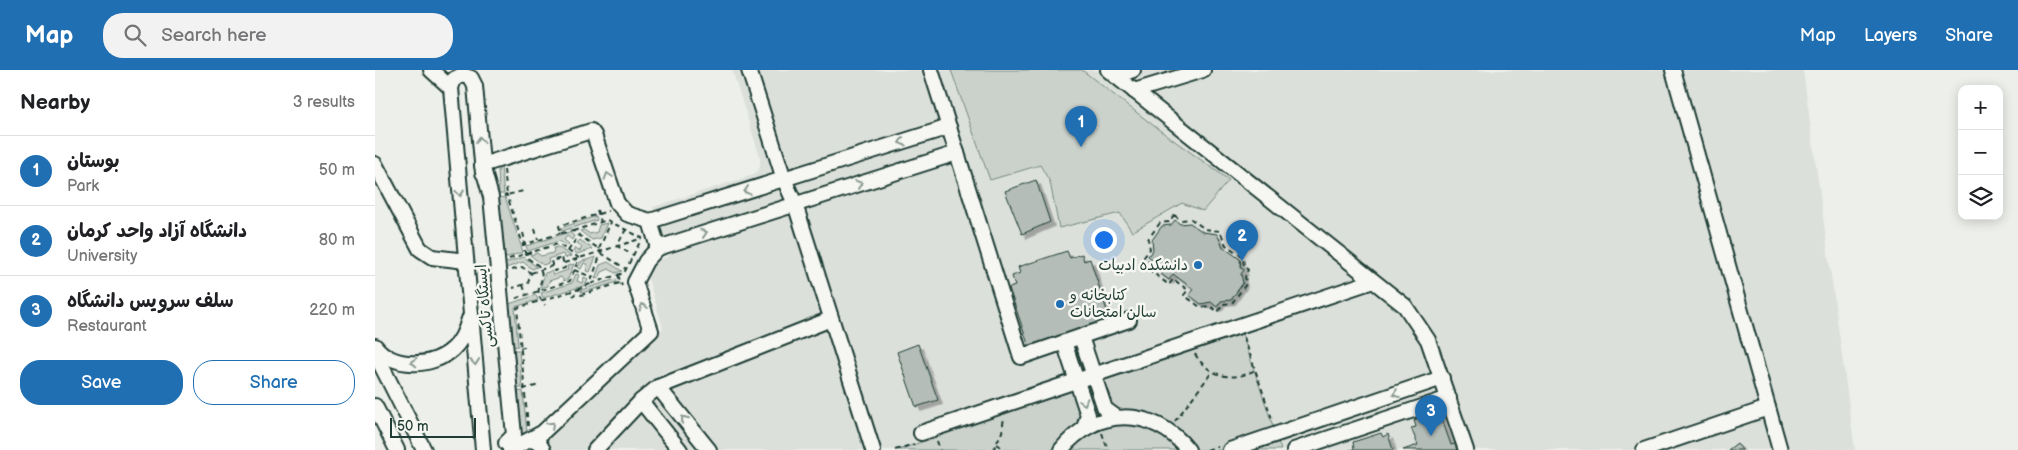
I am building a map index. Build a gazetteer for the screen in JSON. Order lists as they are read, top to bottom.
{
  "places": ["دانشکده ادبیات", "کتابخانه و سالن امتحانات"],
  "scale_bar": "50 m",
  "page": {
    "header": "Map",
    "search": "Search here",
    "nav": ["Map", "Layers", "Share"],
    "heading": ["Nearby", "3 results"],
    "map_buttons": ["+", "−"],
    "pins": ["1", "2", "3"],
    "list": [
      {
        "mark": "1",
        "name": "بوستان",
        "note": "Park",
        "value": "50 m"
      },
      {
        "mark": "2",
        "name": "دانشگاه آزاد واحد کرمان",
        "note": "University",
        "value": "80 m"
      },
      {
        "mark": "3",
        "name": "سلف سرویس دانشگاه",
        "note": "Restaurant",
        "value": "220 m"
      }
    ],
    "buttons": ["Save", "Share"],
    "scale": "50 m"
  }
}
